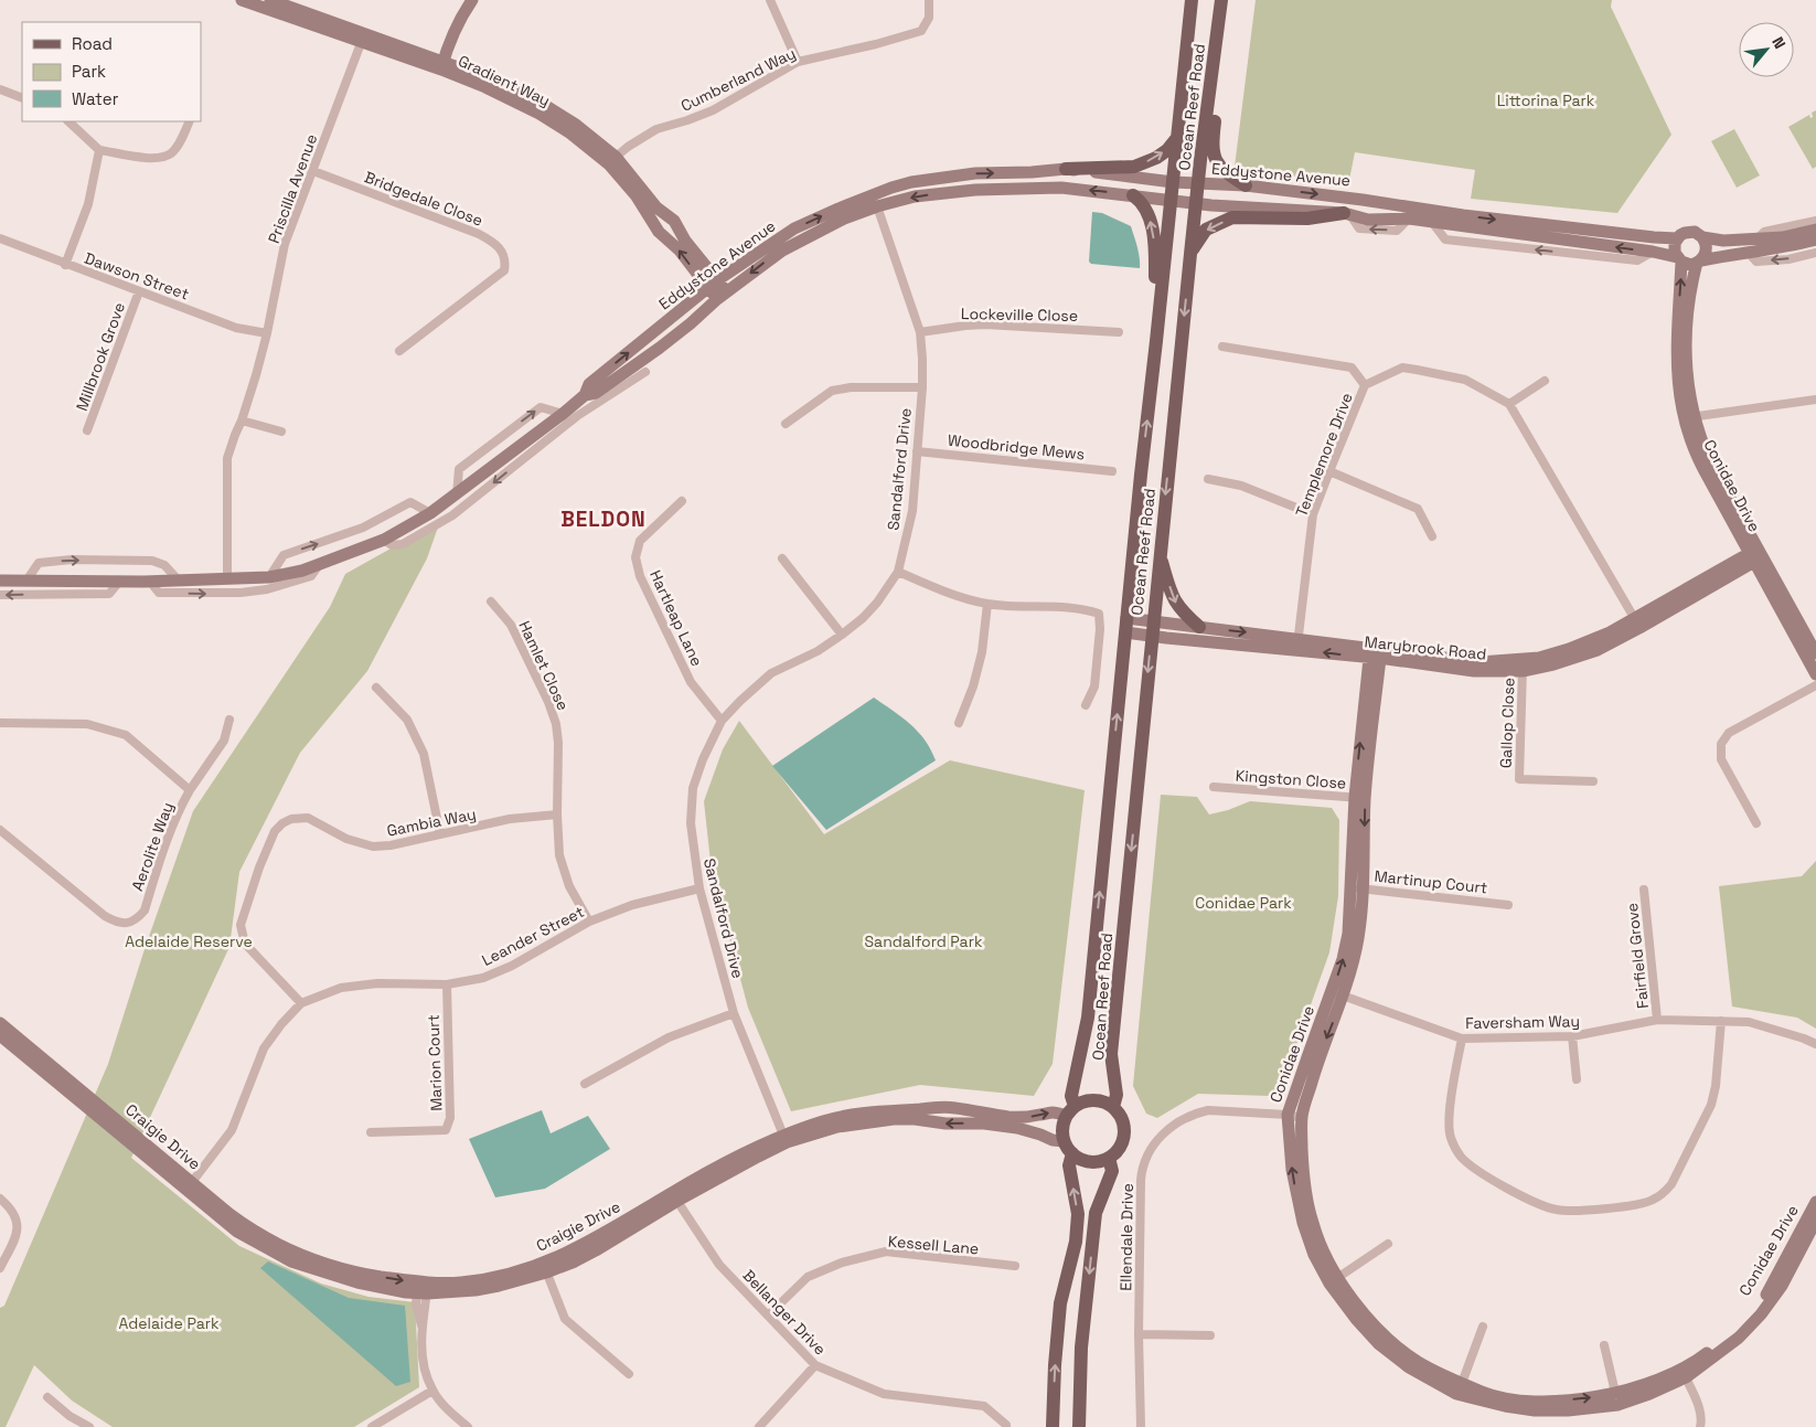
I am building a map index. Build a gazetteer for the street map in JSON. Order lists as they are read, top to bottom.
{
  "streets": {
    "main road": [
      "Gradient Way",
      "Ocean Reef Road",
      "Eddystone Avenue",
      "Conidae Drive",
      "Marybrook Road",
      "Craigie Drive"
    ],
    "street": [
      "Cumberland Way",
      "Priscilla Avenue",
      "Bridgedale Close",
      "Dawson Street",
      "Lockeville Close",
      "Millbrook Grove",
      "Woodbridge Mews",
      "Templemore Drive",
      "Sandalford Drive",
      "Hartleap Lane",
      "Hamlet Close",
      "Gallop Close",
      "Kingston Close",
      "Gambia Way",
      "Aerolite Way",
      "Martinup Court",
      "Leander Street",
      "Fairfield Grove",
      "Faversham Way",
      "Marion Court",
      "Ellendale Drive",
      "Kessell Lane",
      "Bellanger Drive"
    ]
  },
  "crossings": [
    ["Cumberland Way", "Gradient Way"],
    ["Gradient Way", "Eddystone Avenue"],
    ["Gradient Way", "Priscilla Avenue"],
    ["Ocean Reef Road", "Eddystone Avenue"],
    ["Ocean Reef Road", "Marybrook Road"],
    ["Ocean Reef Road", "Craigie Drive"],
    ["Eddystone Avenue", "Priscilla Avenue"],
    ["Eddystone Avenue", "Sandalford Drive"],
    ["Eddystone Avenue", "Conidae Drive"],
    ["Priscilla Avenue", "Bridgedale Close"],
    ["Priscilla Avenue", "Dawson Street"],
    ["Dawson Street", "Millbrook Grove"],
    ["Lockeville Close", "Sandalford Drive"],
    ["Woodbridge Mews", "Sandalford Drive"],
    ["Templemore Drive", "Marybrook Road"],
    ["Sandalford Drive", "Hartleap Lane"],
    ["Sandalford Drive", "Leander Street"],
    ["Sandalford Drive", "Craigie Drive"],
    ["Conidae Drive", "Marybrook Road"],
    ["Conidae Drive", "Kingston Close"],
    ["Conidae Drive", "Martinup Court"],
    ["Conidae Drive", "Faversham Way"],
    ["Conidae Drive", "Ellendale Drive"],
    ["Marybrook Road", "Gallop Close"],
    ["Hamlet Close", "Gambia Way"],
    ["Gambia Way", "Leander Street"],
    ["Leander Street", "Marion Court"],
    ["Leander Street", "Craigie Drive"],
    ["Fairfield Grove", "Faversham Way"],
    ["Craigie Drive", "Bellanger Drive"],
    ["Kessell Lane", "Bellanger Drive"]
  ],
  "districts": ["BELDON"],
  "parks": [
    "Littorina Park",
    "Conidae Park",
    "Adelaide Reserve",
    "Sandalford Park",
    "Adelaide Park"
  ],
  "legend": ["Road", "Park", "Water"],
  "north": "top right"
}
